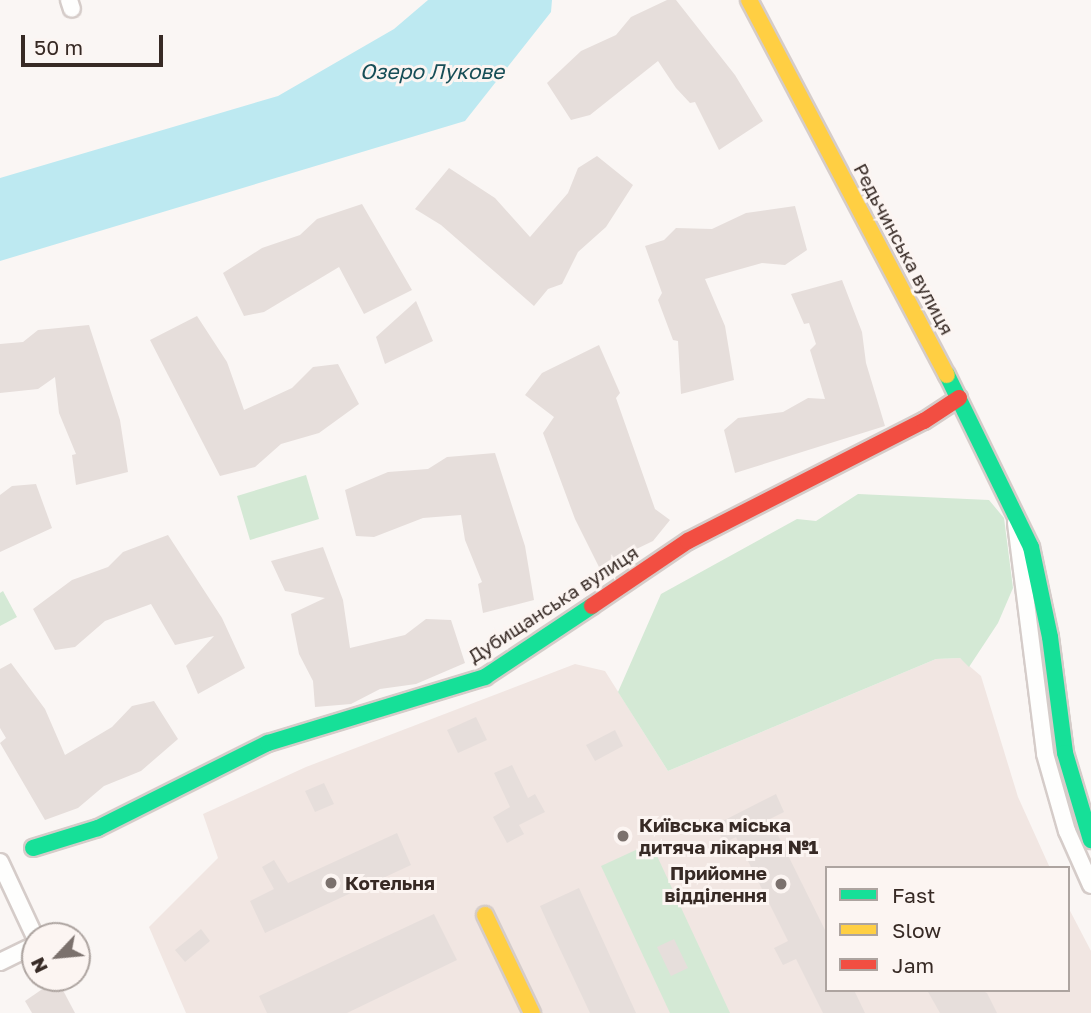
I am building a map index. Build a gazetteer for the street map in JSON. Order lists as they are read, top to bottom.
{
  "streets": {
    "street": ["Редьчинська вулиця", "Дубищанська вулиця"]
  },
  "crossings": [
    ["Редьчинська вулиця", "Дубищанська вулиця"]
  ],
  "water": ["Озеро Лукове"],
  "places": ["Київська міська дитяча лікарня №1", "Котельня", "Прийомне відділення"],
  "legend": ["Fast", "Slow", "Jam"],
  "scale_bar": "50 m",
  "north": "bottom left"
}
